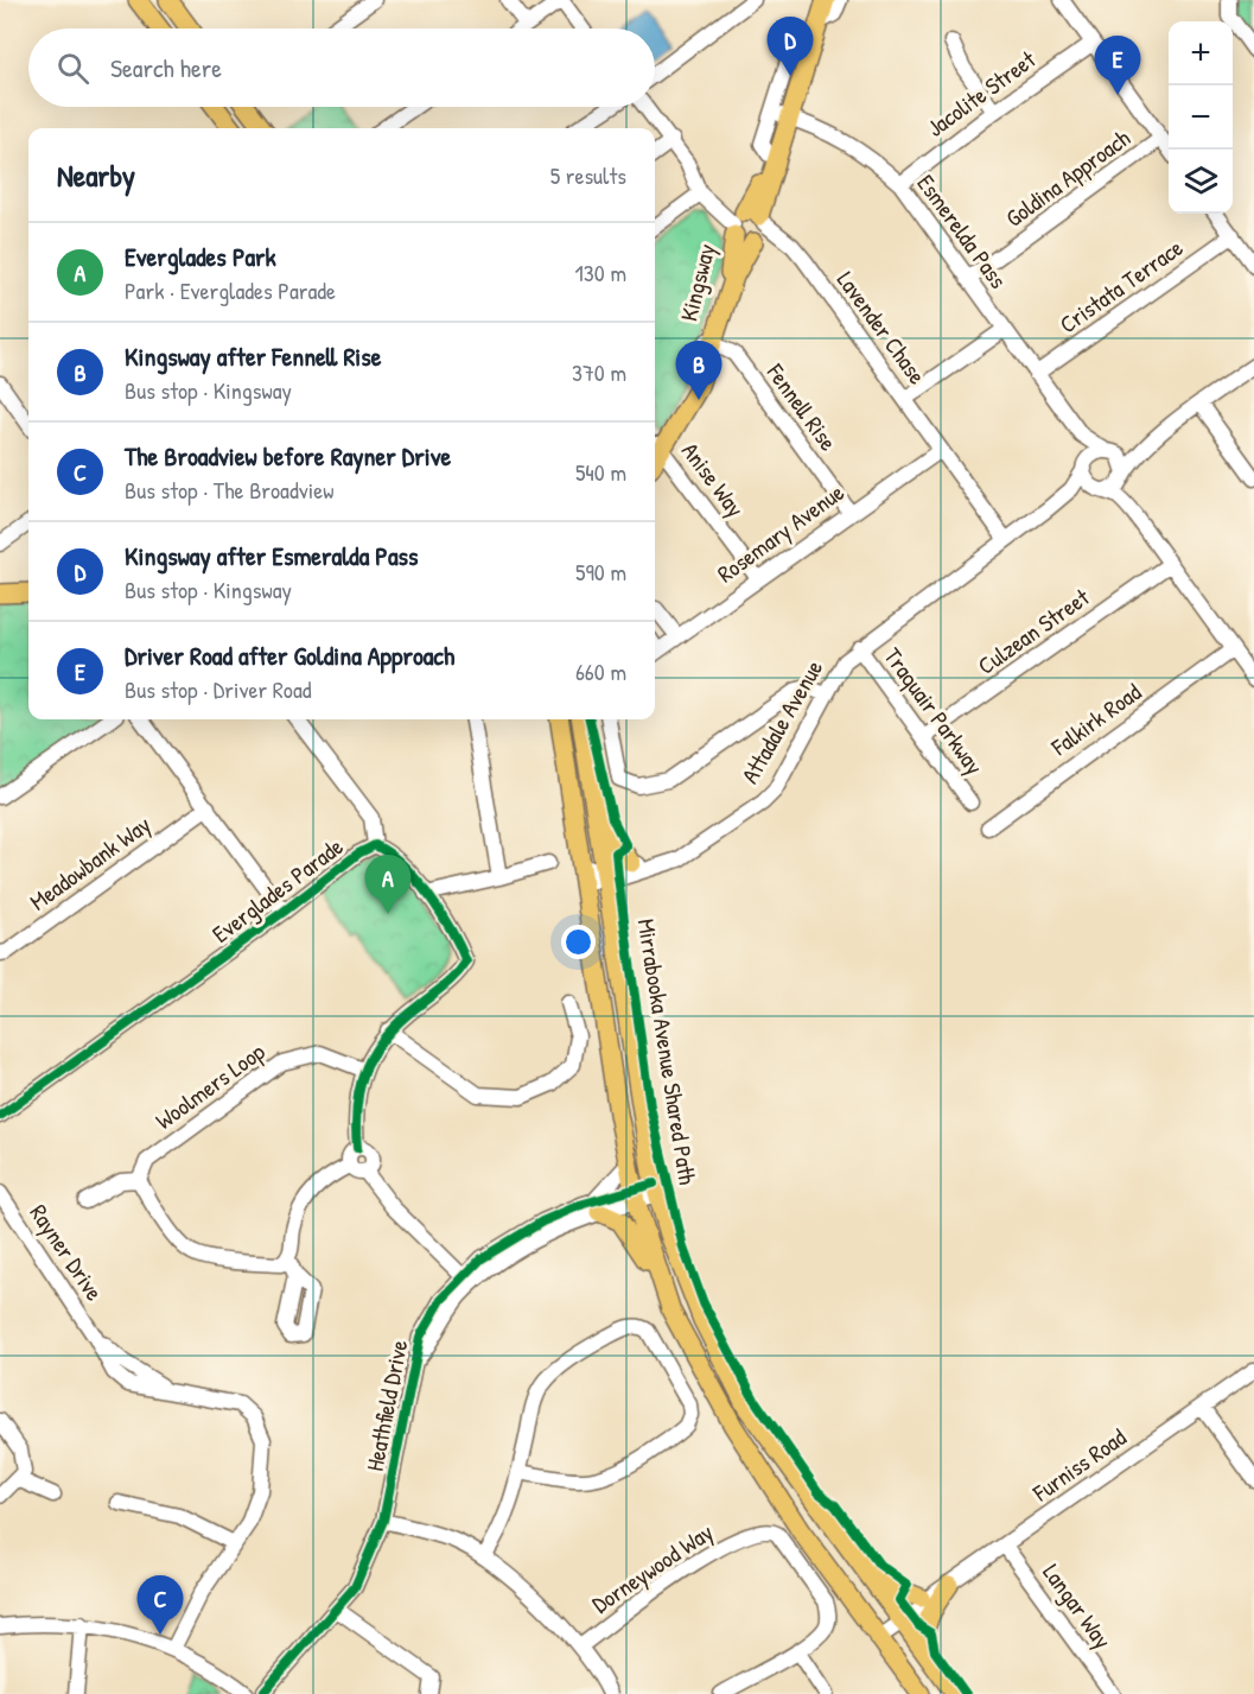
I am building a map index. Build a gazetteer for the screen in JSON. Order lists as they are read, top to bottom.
{
  "streets": {
    "main road": ["Kingsway"],
    "street": [
      "Jacolite Street",
      "Goldina Approach",
      "Esmerelda Pass",
      "Cristata Terrace",
      "Lavender Chase",
      "Fennell Rise",
      "Anise Way",
      "Rosemary Avenue",
      "Culzean Street",
      "Traquair Parkway",
      "Falkirk Road",
      "Attadale Avenue",
      "Meadowbank Way",
      "Everglades Parade",
      "Woolmers Loop",
      "Rayner Drive",
      "Heathfield Drive",
      "Furniss Road",
      "Dorneywood Way",
      "Langar Way"
    ],
    "cycle path": ["Mirrabooka Avenue Shared Path"]
  },
  "crossings": [
    ["Jacolite Street", "Esmerelda Pass"],
    ["Goldina Approach", "Esmerelda Pass"],
    ["Esmerelda Pass", "Kingsway"],
    ["Esmerelda Pass", "Cristata Terrace"],
    ["Esmerelda Pass", "Attadale Avenue"],
    ["Kingsway", "Lavender Chase"],
    ["Kingsway", "Fennell Rise"],
    ["Kingsway", "Anise Way"],
    ["Lavender Chase", "Rosemary Avenue"],
    ["Lavender Chase", "Attadale Avenue"],
    ["Fennell Rise", "Rosemary Avenue"],
    ["Anise Way", "Rosemary Avenue"],
    ["Culzean Street", "Traquair Parkway"],
    ["Traquair Parkway", "Attadale Avenue"],
    ["Everglades Parade", "Woolmers Loop"],
    ["Furniss Road", "Langar Way"]
  ],
  "page": {
    "pins": [
      "D",
      "E",
      "B",
      "A",
      "C"
    ],
    "map_buttons": ["+", "−"],
    "search": "Search here",
    "heading": ["Nearby", "5 results"],
    "list": [
      {
        "mark": "A",
        "name": "Everglades Park",
        "note": "Park · Everglades Parade",
        "value": "130 m"
      },
      {
        "mark": "B",
        "name": "Kingsway after Fennell Rise",
        "note": "Bus stop · Kingsway",
        "value": "370 m"
      },
      {
        "mark": "C",
        "name": "The Broadview before Rayner Drive",
        "note": "Bus stop · The Broadview",
        "value": "540 m"
      },
      {
        "mark": "D",
        "name": "Kingsway after Esmeralda Pass",
        "note": "Bus stop · Kingsway",
        "value": "590 m"
      },
      {
        "mark": "E",
        "name": "Driver Road after Goldina Approach",
        "note": "Bus stop · Driver Road",
        "value": "660 m"
      }
    ]
  }
}
